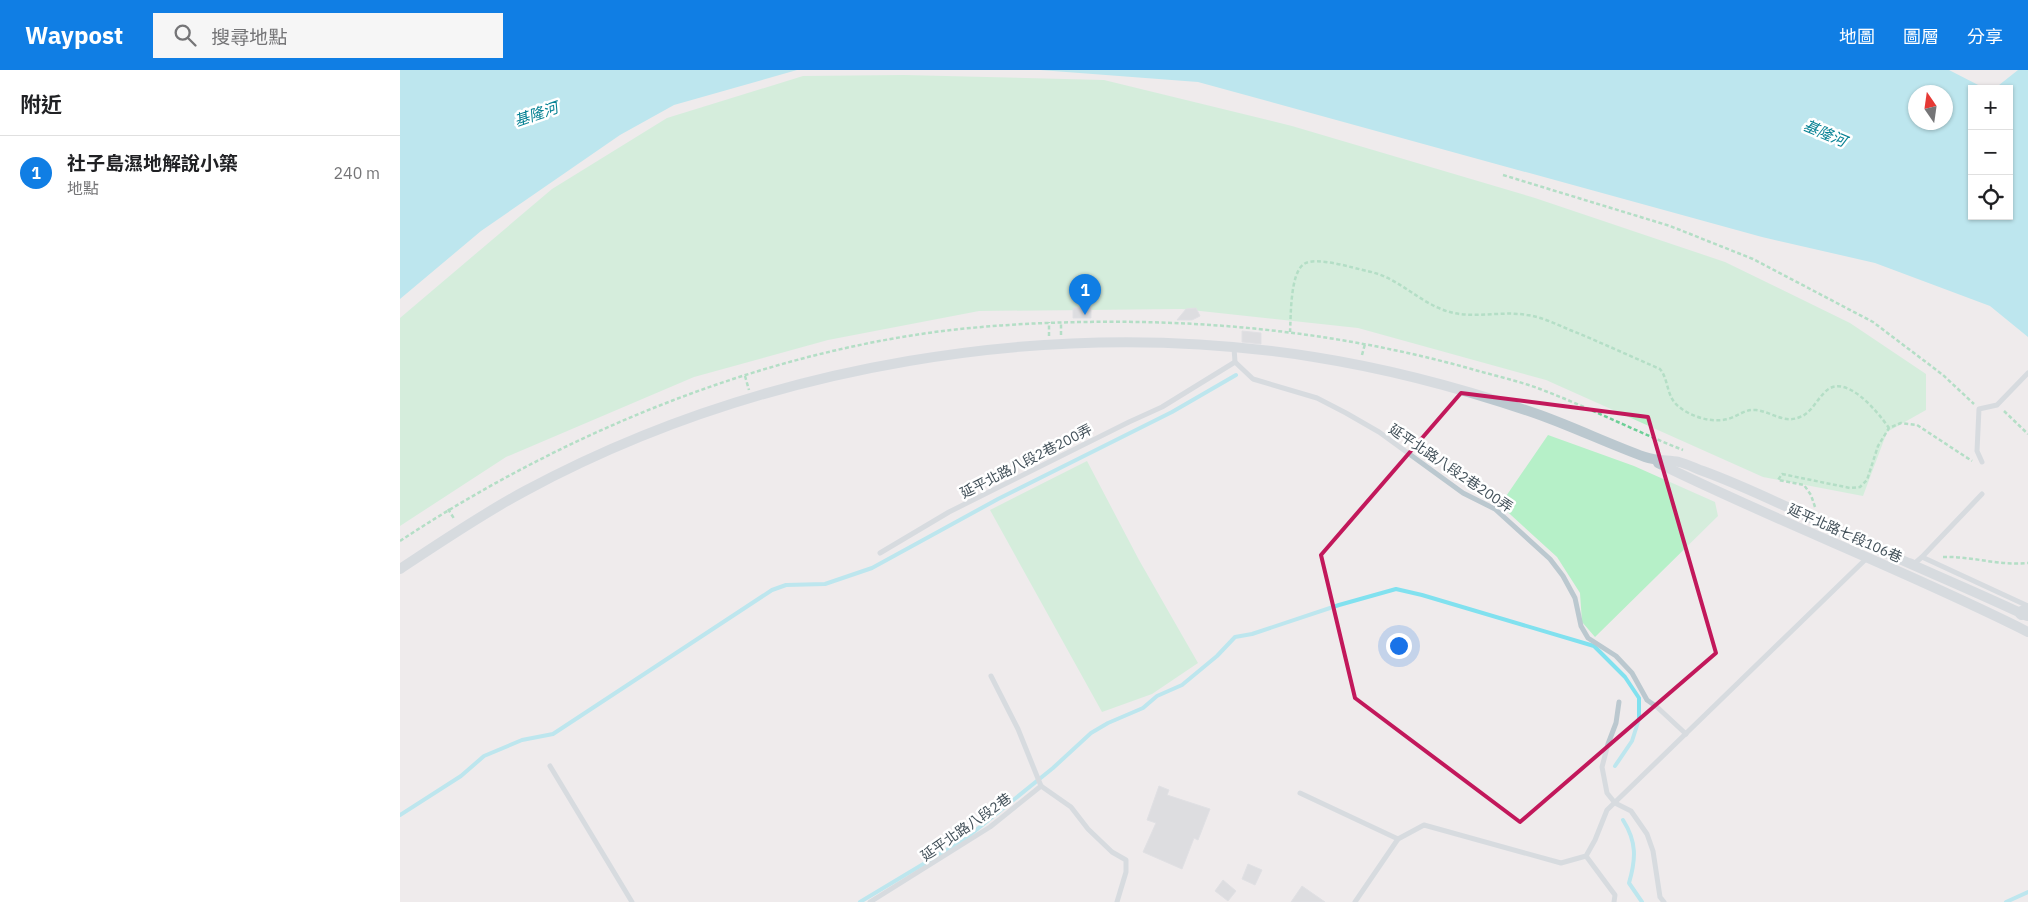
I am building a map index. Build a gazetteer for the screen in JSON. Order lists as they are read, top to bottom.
{
  "streets": {
    "street": ["延平北路七段106巷"],
    "lane": ["延平北路八段2巷200弄", "延平北路八段2巷"]
  },
  "water": ["基隆河"],
  "north": "top",
  "page": {
    "header": "Waypost",
    "search": "搜尋地點",
    "nav": ["地圖", "圖層", "分享"],
    "heading": "附近",
    "map_buttons": ["+", "−"],
    "list": [
      {
        "mark": "1",
        "name": "社子島濕地解說小築",
        "note": "地點",
        "value": "240 m"
      }
    ],
    "pins": "1"
  }
}
